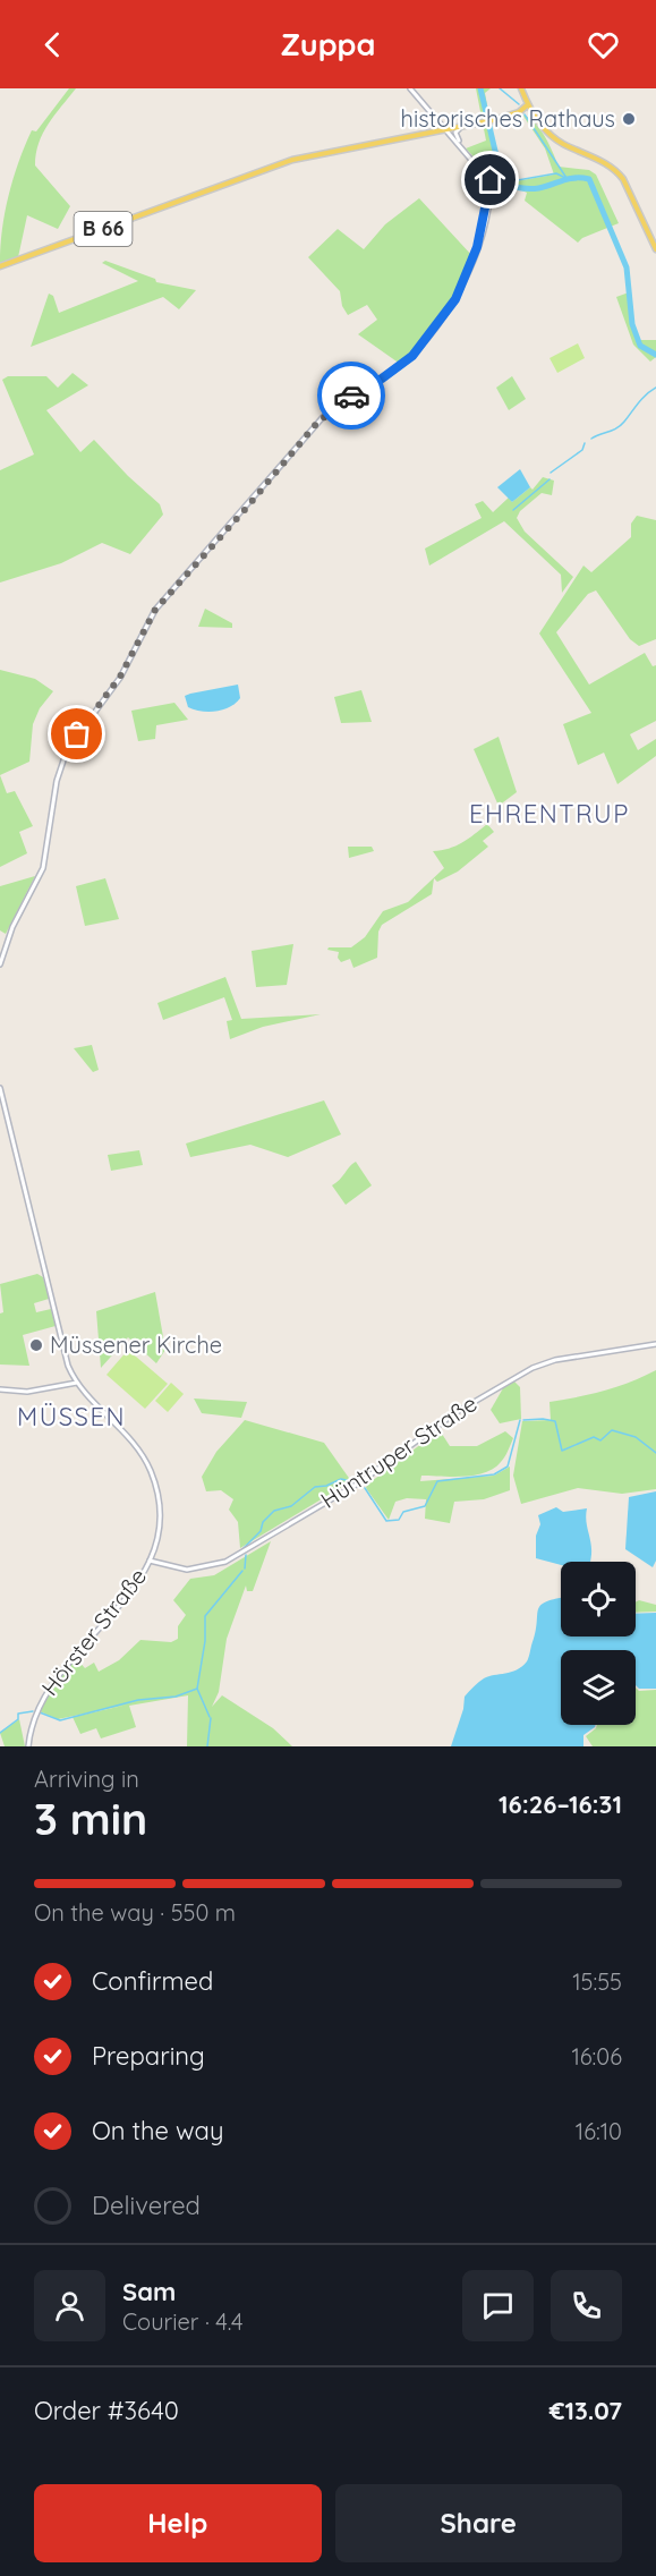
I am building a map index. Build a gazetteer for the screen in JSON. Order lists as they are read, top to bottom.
{
  "streets": {
    "main road": ["B 66"],
    "street": ["Hüntruper Straße", "Hörster Straße"]
  },
  "crossings": [
    ["Hüntruper Straße", "Hörster Straße"]
  ],
  "districts": ["EHRENTRUP", "MÜSSEN"],
  "places": ["historisches Rathaus", "Müssener Kirche"],
  "page": {
    "header": "Zuppa",
    "heading": ["3 min", "Arriving in", "16:26–16:31"],
    "panel": [
      "Sam",
      "Courier · 4.4",
      "Order #3640",
      "€13.07"
    ],
    "bar": "On the way · 550 m",
    "list": [
      ["Confirmed", "15:55"],
      ["Preparing", "16:06"],
      ["On the way", "16:10"],
      "Delivered"
    ],
    "buttons": ["Help", "Share"]
  }
}
